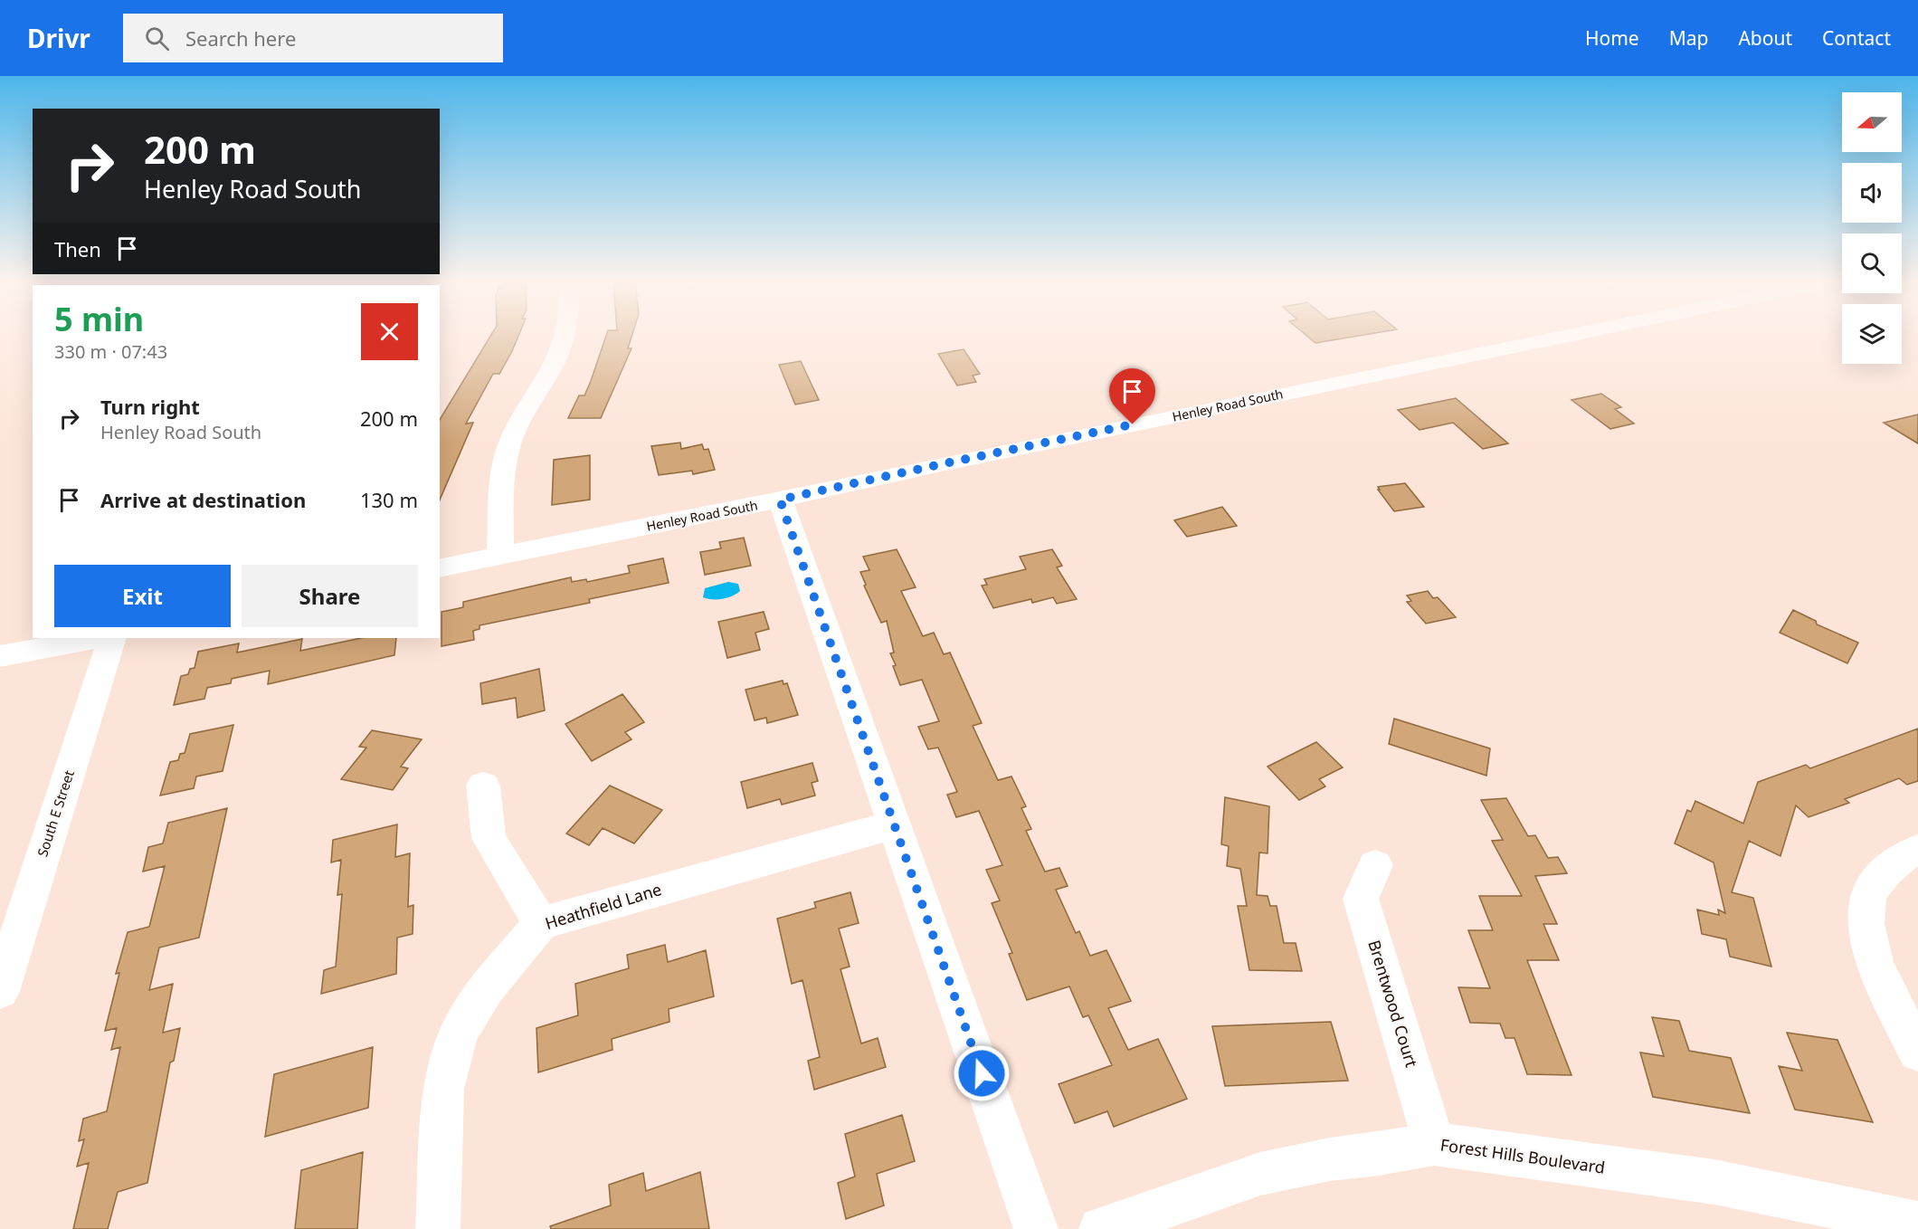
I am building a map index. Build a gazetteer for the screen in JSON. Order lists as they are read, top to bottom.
{
  "streets": {
    "street": [
      "Henley Road South",
      "South E Street",
      "Heathfield Lane",
      "Brentwood Court",
      "Forest Hills Boulevard"
    ]
  },
  "crossings": [
    ["Brentwood Court", "Forest Hills Boulevard"]
  ],
  "north": "left",
  "page": {
    "header": "Drivr",
    "search": "Search here",
    "nav": [
      "Home",
      "Map",
      "About",
      "Contact"
    ],
    "turn": ["200 m", "Henley Road South"],
    "then": "Then",
    "heading": ["5 min", "330 m · 07:43"],
    "list": [
      {
        "name": "Turn right",
        "note": "Henley Road South",
        "value": "200 m"
      },
      {
        "name": "Arrive at destination",
        "value": "130 m"
      }
    ],
    "buttons": ["Exit", "Share"]
  }
}
